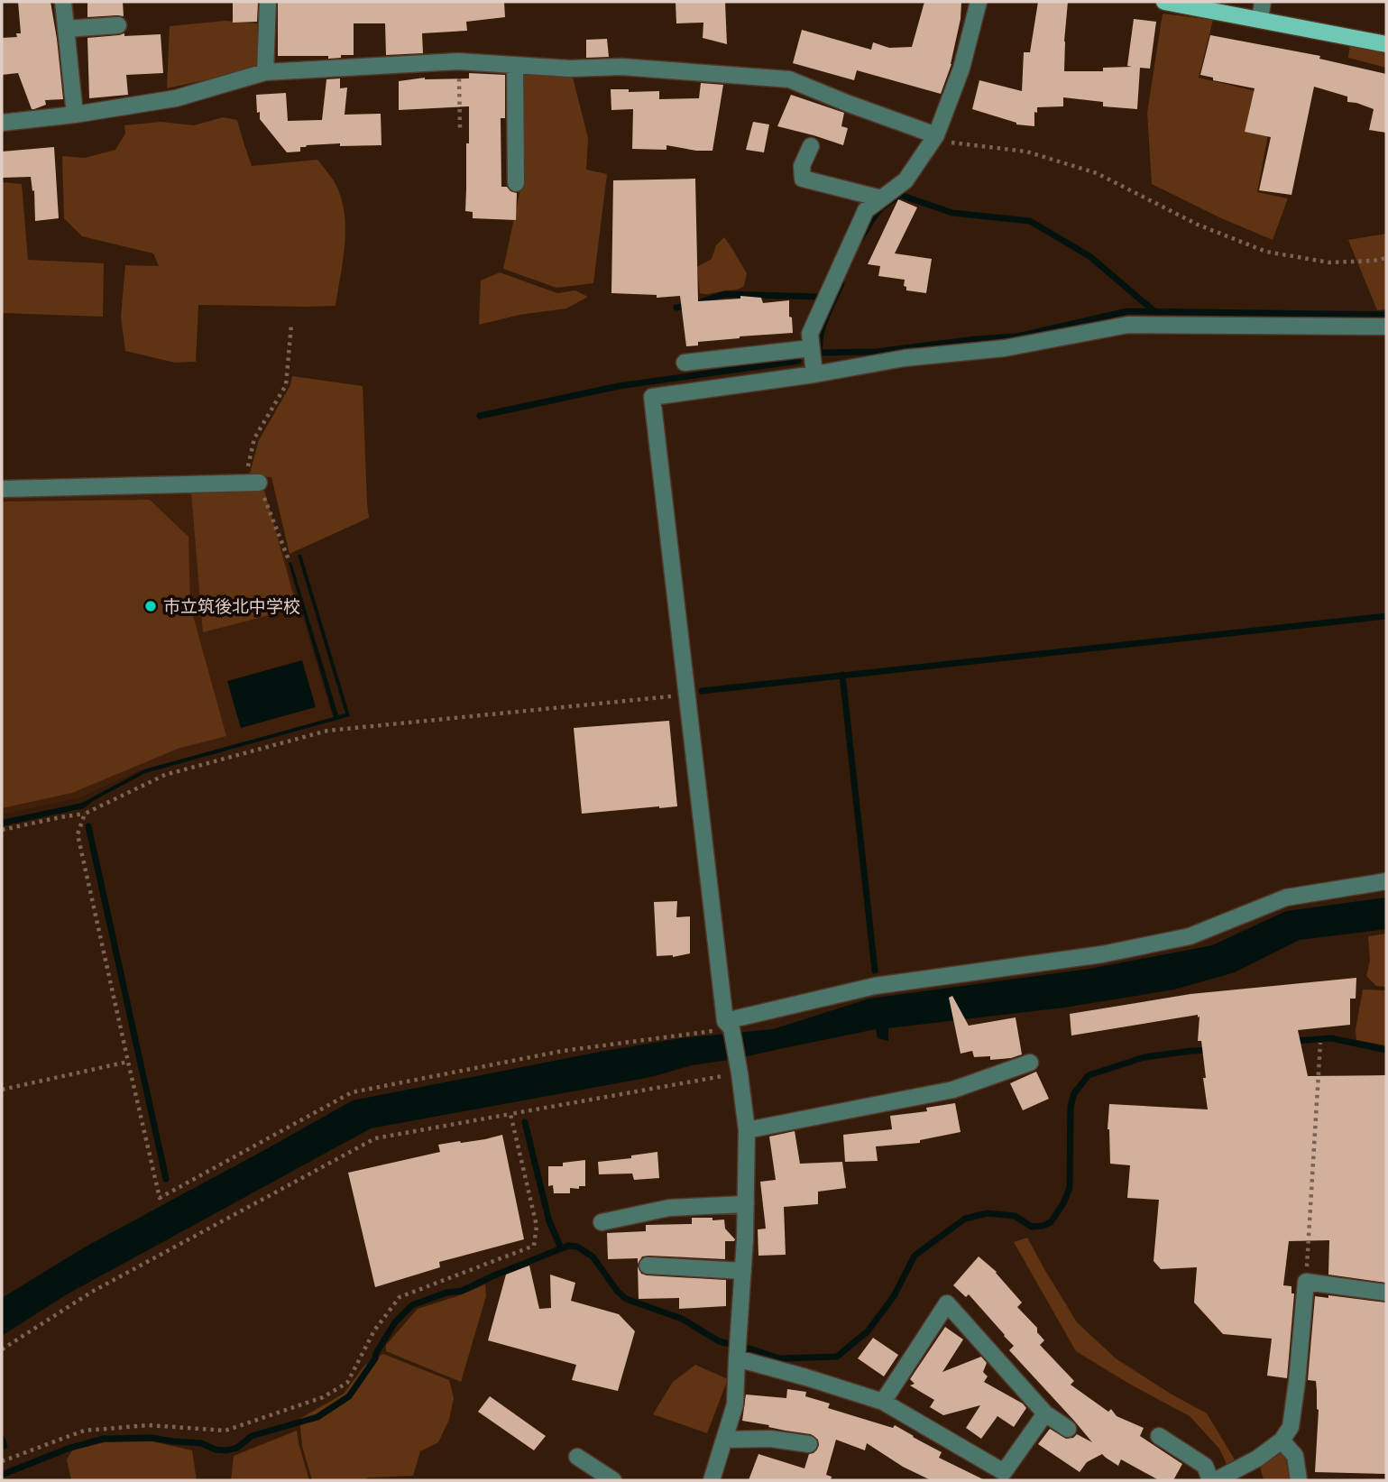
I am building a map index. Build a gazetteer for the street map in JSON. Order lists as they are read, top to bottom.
{
  "places": ["市立筑後北中学校"]
}
